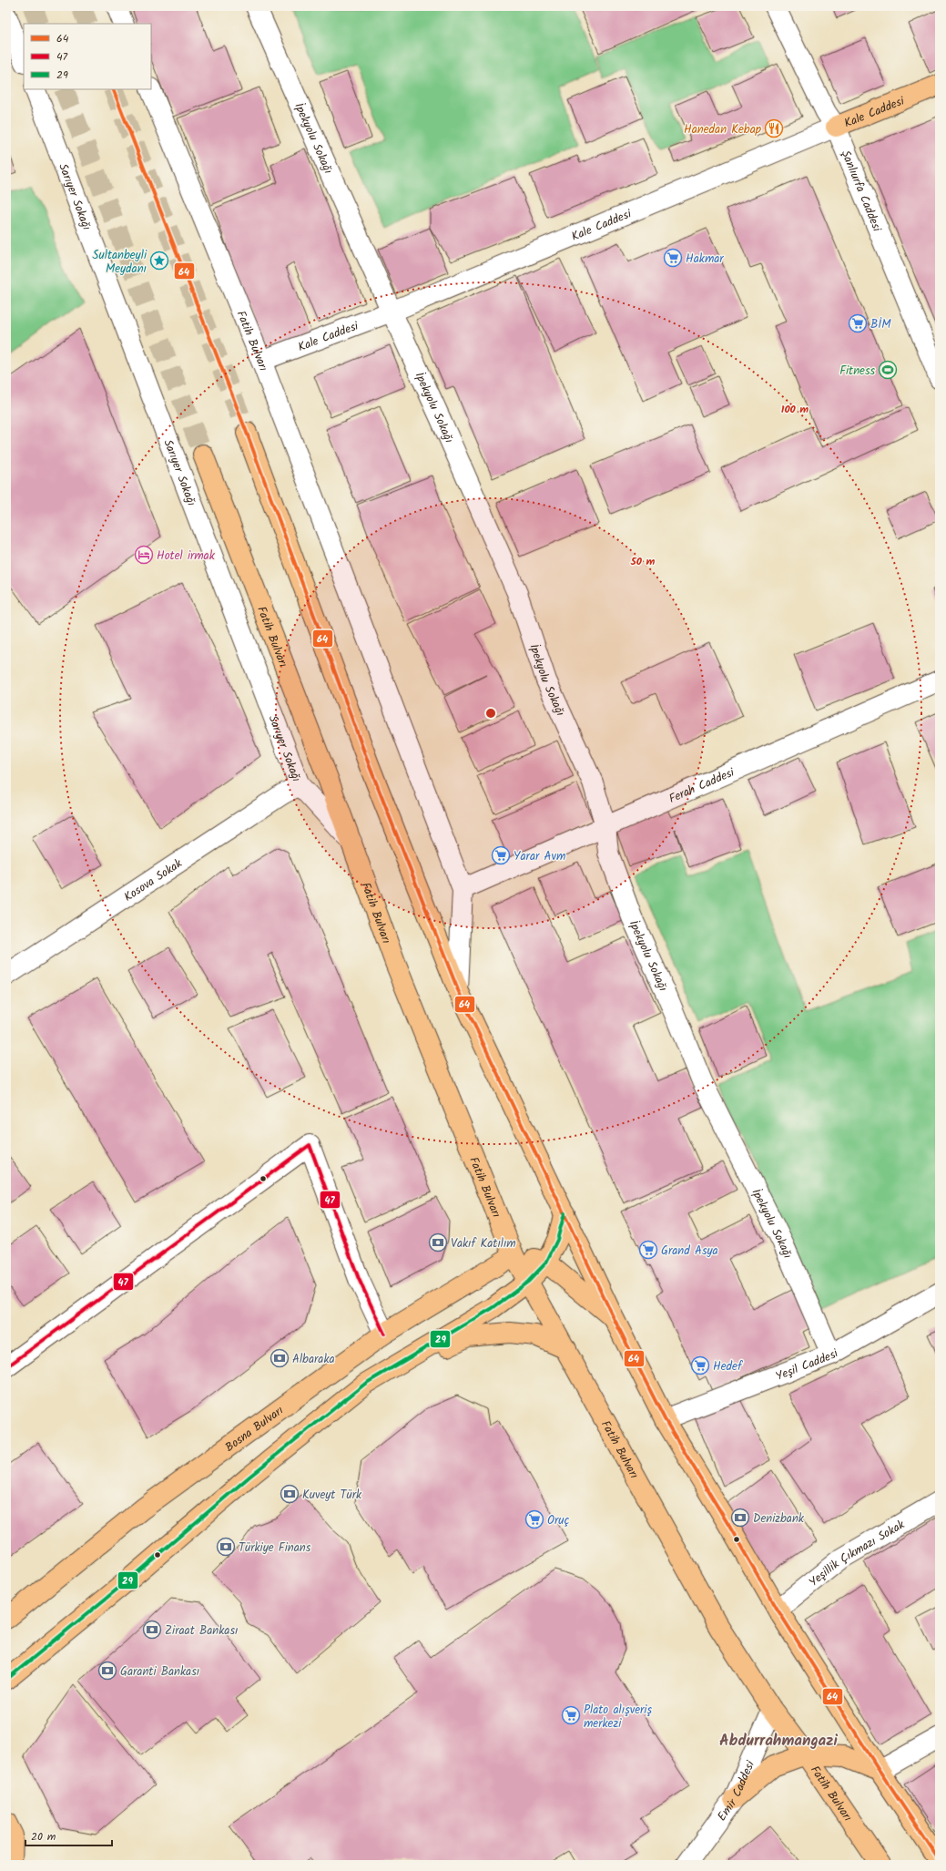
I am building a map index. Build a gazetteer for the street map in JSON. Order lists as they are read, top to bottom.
{
  "streets": {
    "main road": ["Kale Caddesi", "Fatih Bulvarı", "Bosna Bulvarı"],
    "street": [
      "İpekyolu Sokağı",
      "Şanlıurfa Caddesi",
      "Sarıyer Sokağı",
      "Ferah Caddesi",
      "Kosova Sokak",
      "Yeşil Caddesi",
      "Yeşillik Çıkmazı Sokak",
      "Emir Caddesi"
    ]
  },
  "crossings": [
    ["Kale Caddesi", "İpekyolu Sokağı"],
    ["Kale Caddesi", "Şanlıurfa Caddesi"],
    ["Kale Caddesi", "Fatih Bulvarı"],
    ["İpekyolu Sokağı", "Ferah Caddesi"],
    ["İpekyolu Sokağı", "Yeşil Caddesi"],
    ["Sarıyer Sokağı", "Fatih Bulvarı"],
    ["Sarıyer Sokağı", "Kosova Sokak"],
    ["Fatih Bulvarı", "Ferah Caddesi"],
    ["Fatih Bulvarı", "Yeşil Caddesi"],
    ["Fatih Bulvarı", "Bosna Bulvarı"],
    ["Fatih Bulvarı", "Yeşillik Çıkmazı Sokak"],
    ["Fatih Bulvarı", "Emir Caddesi"]
  ],
  "districts": ["Abdurrahmangazi"],
  "places": {
    "restaurant": ["Hanedan Kebap"],
    "supermarket": [
      "Hakmar",
      "BİM",
      "Yarar Avm",
      "Grand Asya",
      "Hedef",
      "Oruç",
      "Plato alışveriş merkezi"
    ],
    "place": ["Sultanbeyli Meydanı"],
    "sports": ["Fitness"],
    "hotel": ["Hotel irmak"],
    "bank": [
      "Vakıf Katılım",
      "Albaraka",
      "Kuveyt Türk",
      "Denizbank",
      "Türkiye Finans",
      "Ziraat Bankası",
      "Garanti Bankası"
    ]
  },
  "lines": ["transit line 64", "transit line 47", "transit line 29"],
  "legend": ["64", "47", "29"],
  "scale_bar": "20 m",
  "rings": ["100 m", "50 m"]
}
